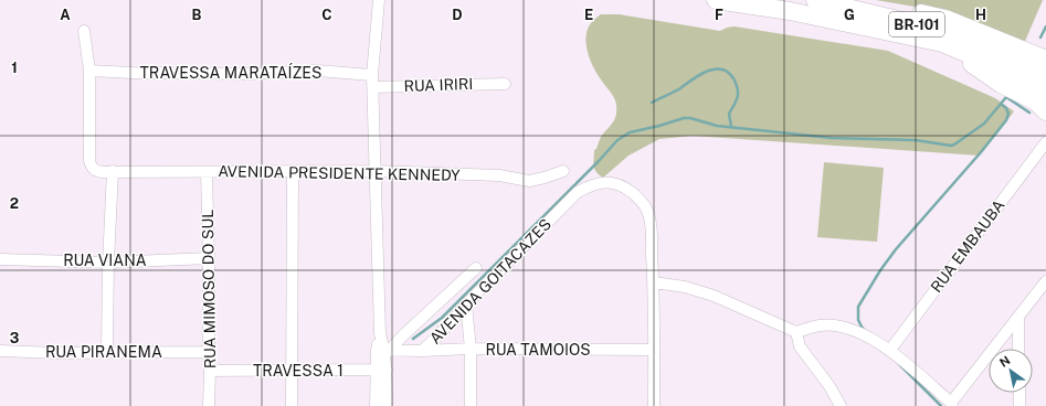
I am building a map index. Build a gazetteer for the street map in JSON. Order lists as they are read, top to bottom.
{
  "streets": {
    "main road": ["BR-101"],
    "street": [
      "TRAVESSA MARATAÍZES",
      "RUA IRIRI",
      "AVENIDA PRESIDENTE KENNEDY",
      "RUA EMBAUBA",
      "RUA VIANA",
      "AVENIDA GOITACAZES",
      "RUA MIMOSO DO SUL",
      "RUA TAMOIOS",
      "RUA PIRANEMA",
      "TRAVESSA 1"
    ]
  },
  "crossings": [
    ["TRAVESSA MARATAÍZES", "RUA IRIRI"],
    ["TRAVESSA MARATAÍZES", "AVENIDA PRESIDENTE KENNEDY"],
    ["AVENIDA PRESIDENTE KENNEDY", "RUA MIMOSO DO SUL"],
    ["RUA VIANA", "RUA MIMOSO DO SUL"],
    ["AVENIDA GOITACAZES", "RUA TAMOIOS"],
    ["RUA MIMOSO DO SUL", "RUA PIRANEMA"],
    ["RUA MIMOSO DO SUL", "TRAVESSA 1"]
  ],
  "north": "top left",
  "grid": {
    "columns": [
      "A",
      "B",
      "C",
      "D",
      "E",
      "F",
      "G",
      "H"
    ],
    "rows": ["1", "2", "3"]
  }
}
